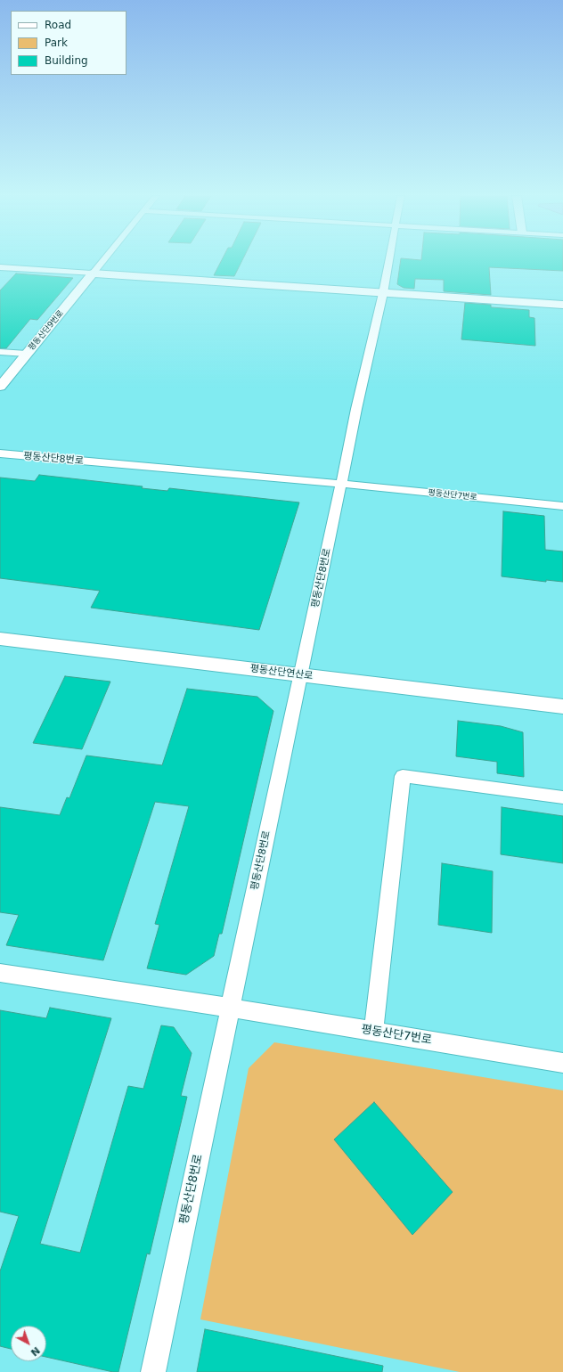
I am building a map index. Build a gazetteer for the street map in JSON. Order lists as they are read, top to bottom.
{
  "streets": {
    "street": [
      "평동산단9번로",
      "평동산단8번로",
      "평동산단7번로",
      "평동산단연산로"
    ]
  },
  "crossings": [
    ["평동산단8번로", "평동산단7번로"],
    ["평동산단8번로", "평동산단연산로"]
  ],
  "legend": ["Road", "Park", "Building"],
  "north": "bottom right"
}
